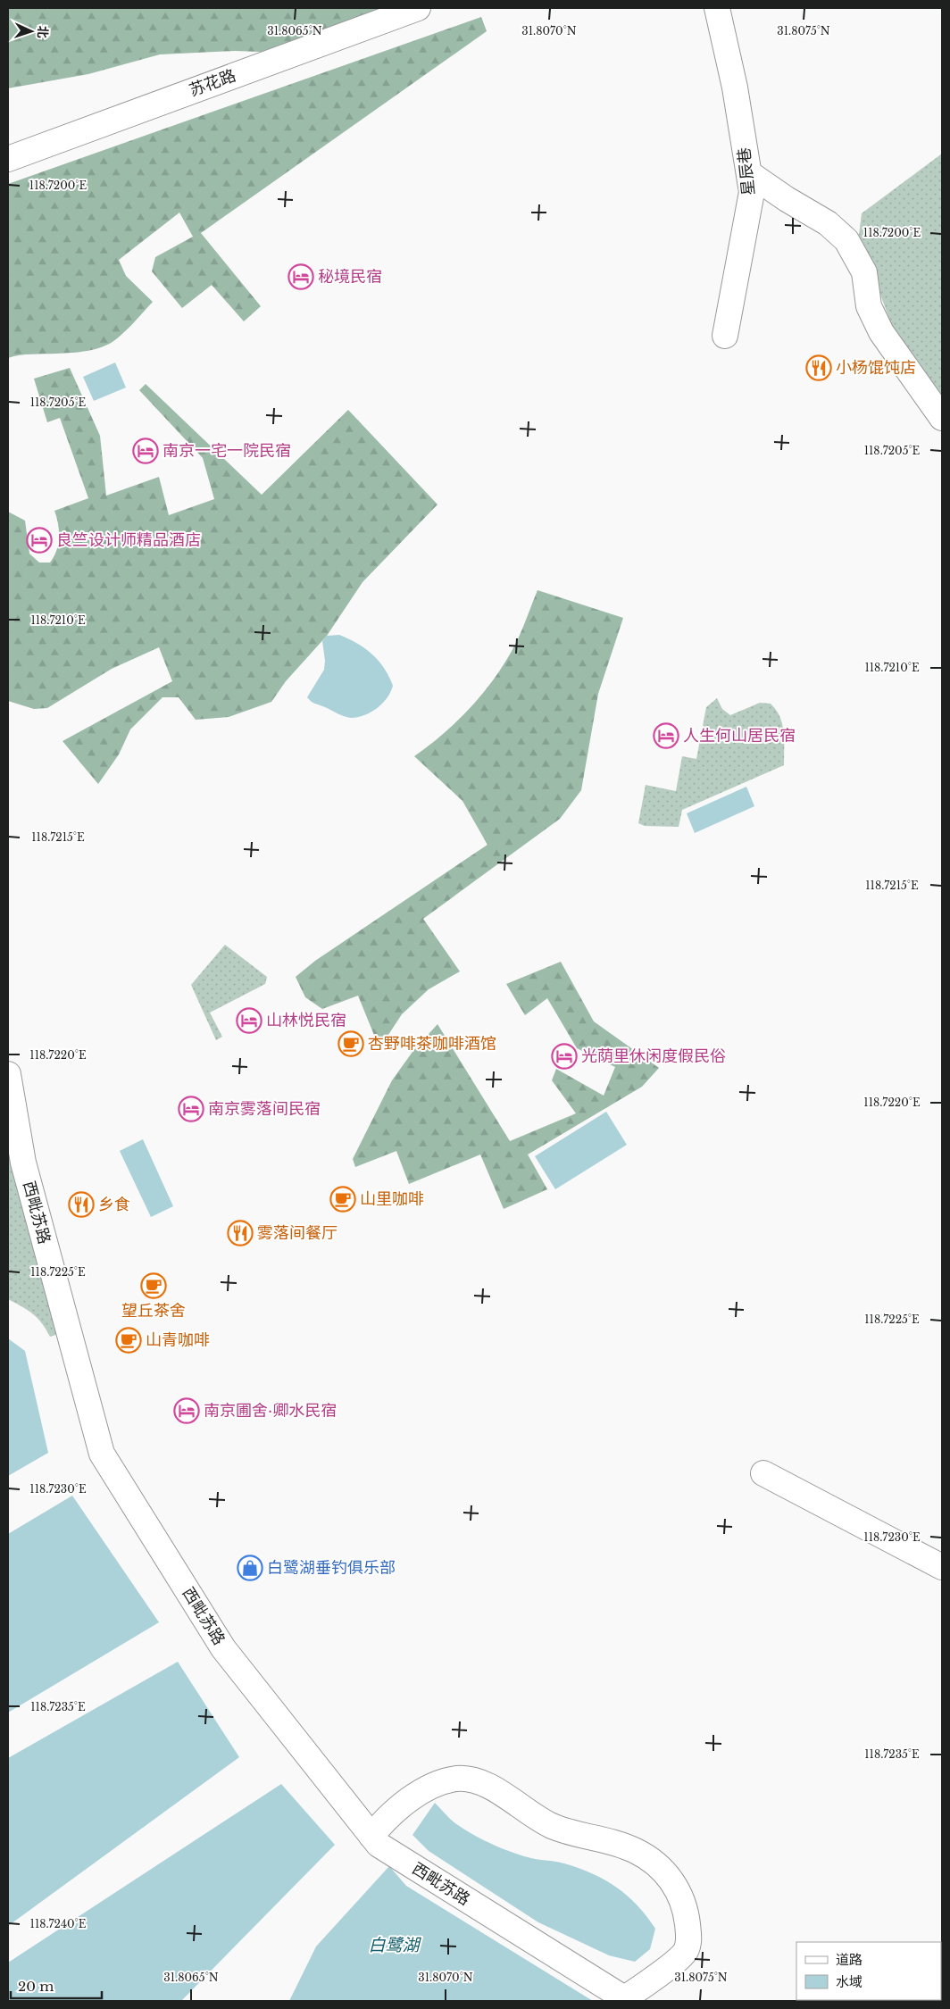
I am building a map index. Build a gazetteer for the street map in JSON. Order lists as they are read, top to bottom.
{
  "streets": {
    "street": ["苏花路", "星辰巷", "西毗苏路"]
  },
  "water": ["白鹭湖"],
  "places": {
    "hotel": [
      "秘境民宿",
      "南京一宅一院民宿",
      "良竺设计师精品酒店",
      "人生何山居民宿",
      "山林悦民宿",
      "光荫里休闲度假民俗",
      "南京雾落间民宿",
      "南京圃舍·卿水民宿"
    ],
    "restaurant": ["小杨馄饨店", "乡食", "雾落间餐厅"],
    "cafe": [
      "杏野啡茶咖啡酒馆",
      "山里咖啡",
      "望丘茶舍",
      "山青咖啡"
    ],
    "shop": ["白鹭湖垂钓俱乐部"]
  },
  "legend": ["道路", "水域"],
  "scale_bar": "20 m",
  "north": "right",
  "coordinates": [
    "31.8065°N",
    "31.8070°N",
    "31.8075°N",
    "118.7200°E",
    "118.7205°E",
    "118.7210°E",
    "118.7215°E",
    "118.7220°E",
    "118.7225°E",
    "118.7230°E",
    "118.7235°E",
    "118.7240°E"
  ]
}
